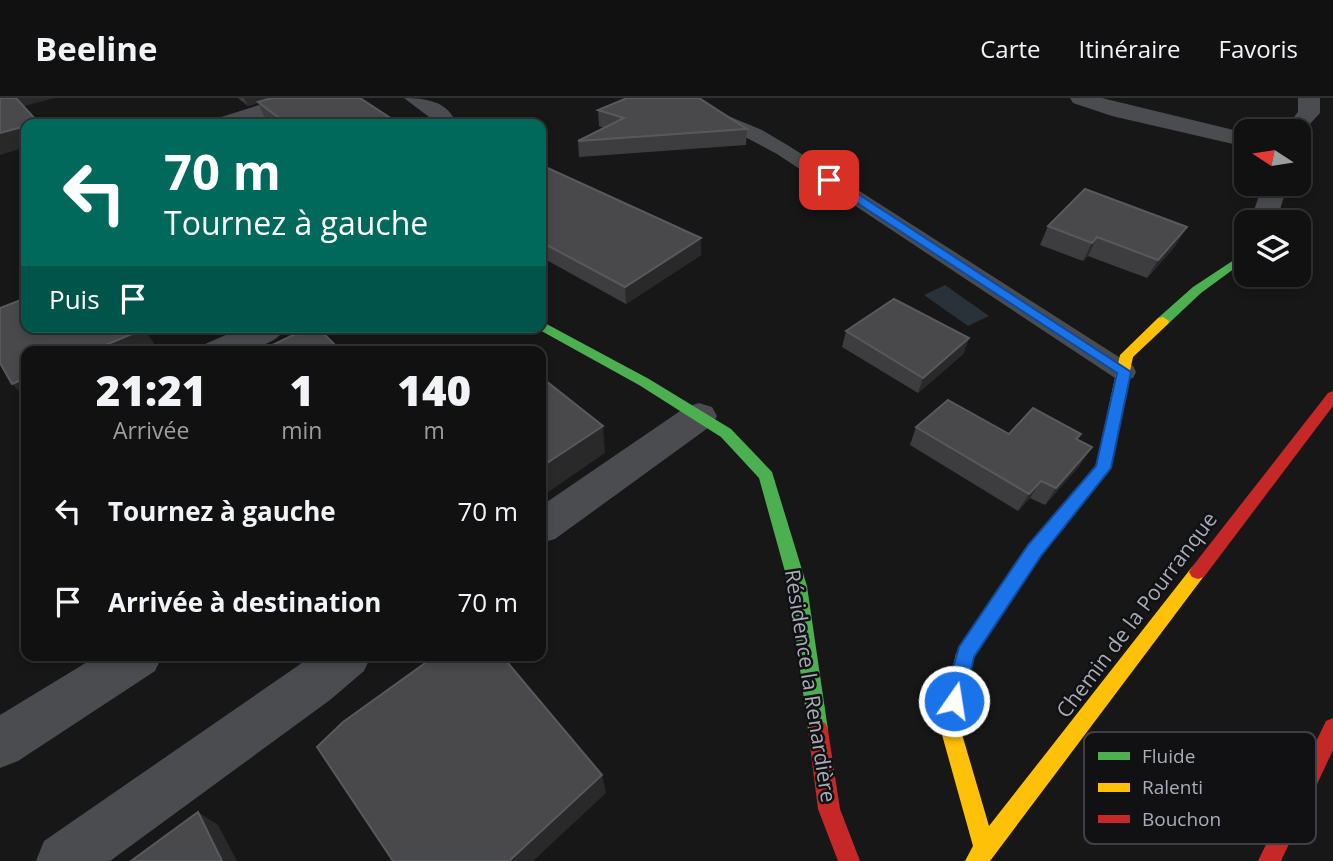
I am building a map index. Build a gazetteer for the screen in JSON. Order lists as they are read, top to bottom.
{
  "streets": {
    "street": ["Chemin de la Pourranque", "Résidence la Renardière"]
  },
  "legend": ["Fluide", "Ralenti", "Bouchon"],
  "north": "left",
  "page": {
    "header": "Beeline",
    "nav": ["Carte", "Itinéraire", "Favoris"],
    "turn": ["70 m", "Tournez à gauche"],
    "then": "Puis",
    "eta": [
      "21:21",
      "Arrivée",
      "1",
      "min",
      "140",
      "m"
    ],
    "list": [
      {
        "name": "Tournez à gauche",
        "value": "70 m"
      },
      {
        "name": "Arrivée à destination",
        "value": "70 m"
      }
    ]
  }
}
